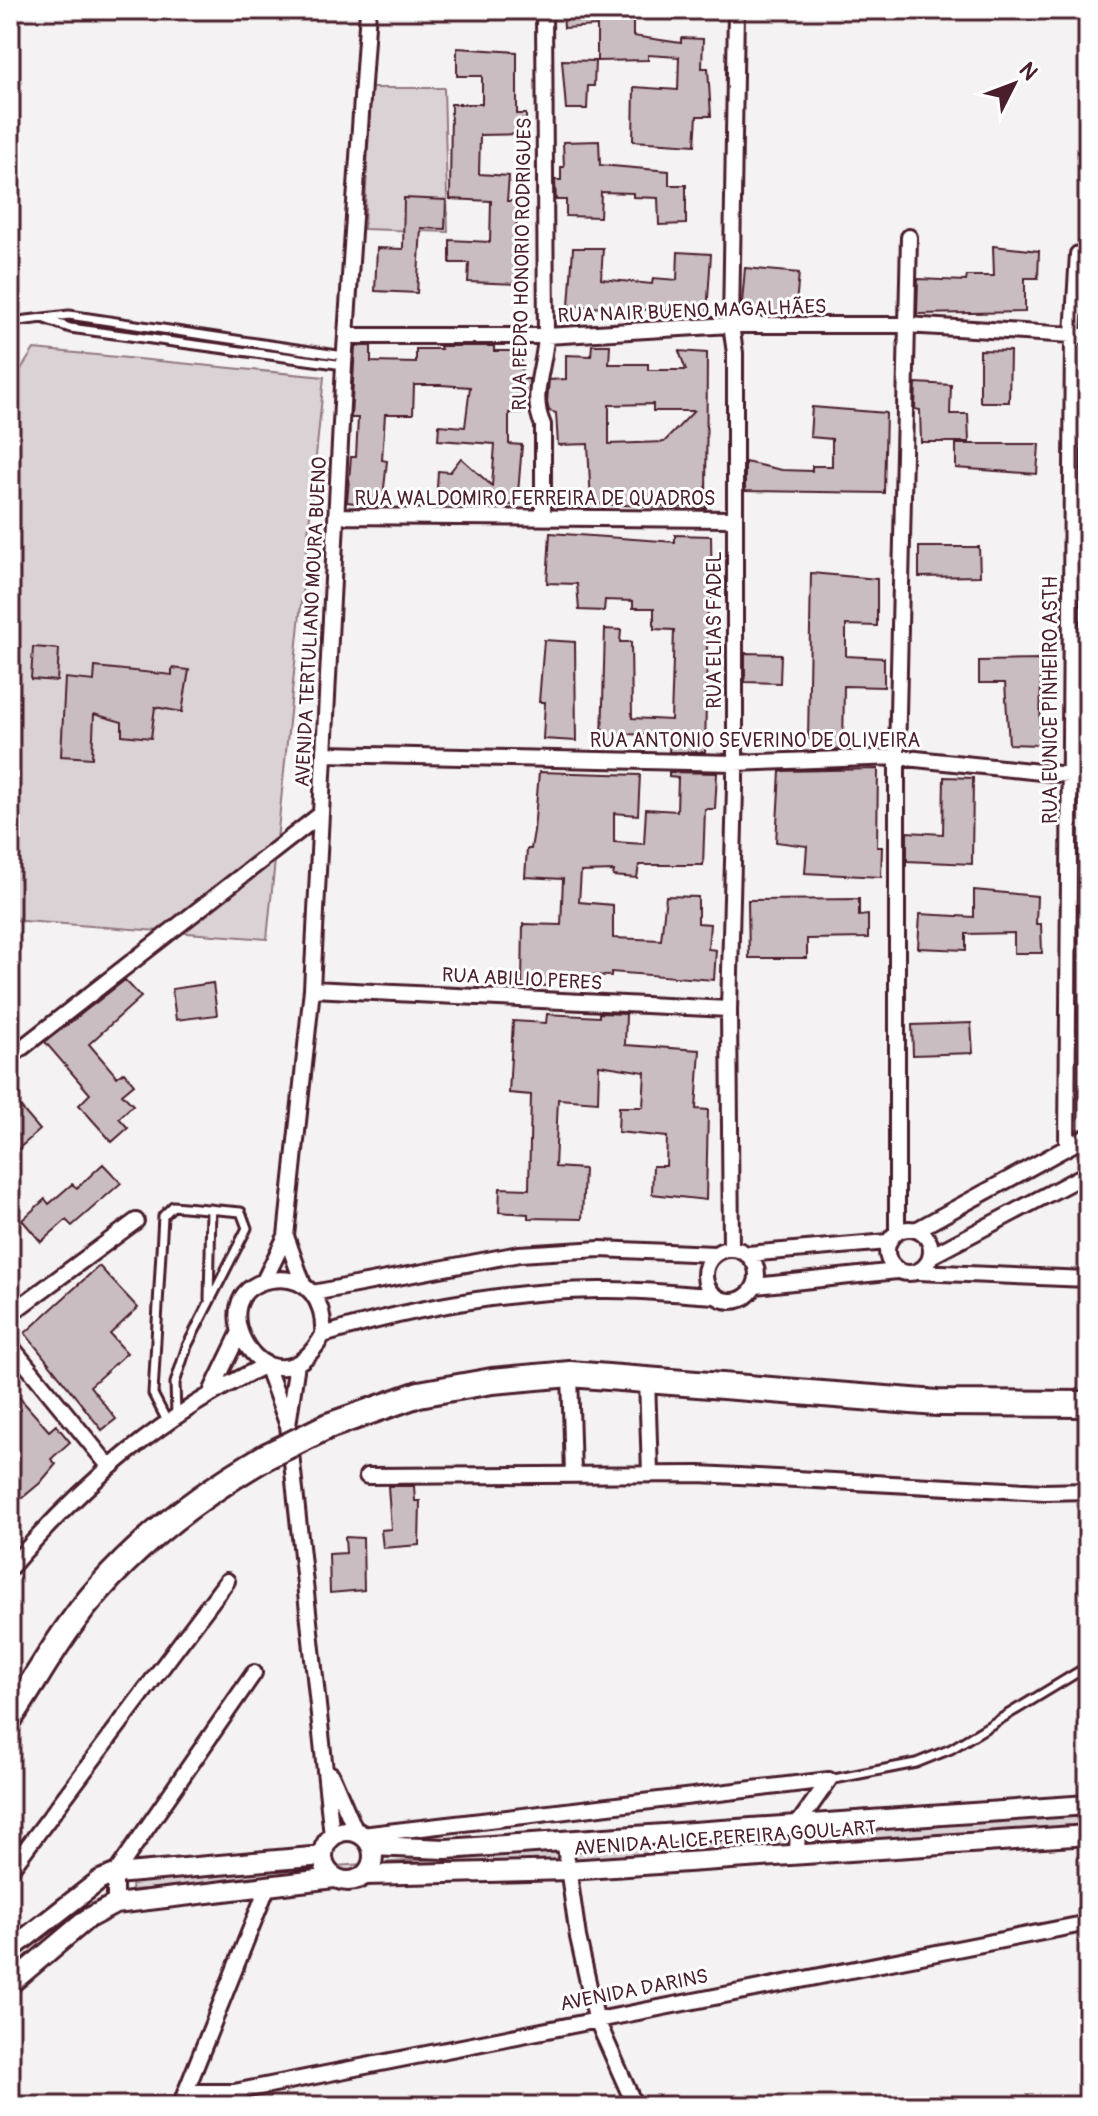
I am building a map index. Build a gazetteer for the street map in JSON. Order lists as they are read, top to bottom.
{
  "streets": {
    "street": [
      "RUA PEDRO HONORIO RODRIGUES",
      "RUA NAIR BUENO MAGALHÃES",
      "RUA WALDOMIRO FERREIRA DE QUADROS",
      "AVENIDA TERTULIANO MOURA BUENO",
      "RUA ELIAS FADEL",
      "RUA EUNICE PINHEIRO ASTH",
      "RUA ANTONIO SEVERINO DE OLIVEIRA",
      "RUA ABILIO PERES",
      "AVENIDA ALICE PEREIRA GOULART",
      "AVENIDA DARINS"
    ]
  },
  "crossings": [
    ["RUA PEDRO HONORIO RODRIGUES", "RUA NAIR BUENO MAGALHÃES"],
    ["RUA PEDRO HONORIO RODRIGUES", "RUA WALDOMIRO FERREIRA DE QUADROS"],
    ["RUA NAIR BUENO MAGALHÃES", "AVENIDA TERTULIANO MOURA BUENO"],
    ["RUA NAIR BUENO MAGALHÃES", "RUA ELIAS FADEL"],
    ["RUA NAIR BUENO MAGALHÃES", "RUA EUNICE PINHEIRO ASTH"],
    ["RUA WALDOMIRO FERREIRA DE QUADROS", "AVENIDA TERTULIANO MOURA BUENO"],
    ["RUA WALDOMIRO FERREIRA DE QUADROS", "RUA ELIAS FADEL"],
    ["AVENIDA TERTULIANO MOURA BUENO", "RUA ANTONIO SEVERINO DE OLIVEIRA"],
    ["AVENIDA TERTULIANO MOURA BUENO", "RUA ABILIO PERES"],
    ["RUA ELIAS FADEL", "RUA ANTONIO SEVERINO DE OLIVEIRA"],
    ["RUA ELIAS FADEL", "RUA ABILIO PERES"],
    ["RUA EUNICE PINHEIRO ASTH", "RUA ANTONIO SEVERINO DE OLIVEIRA"]
  ],
  "north": "top right"
}
